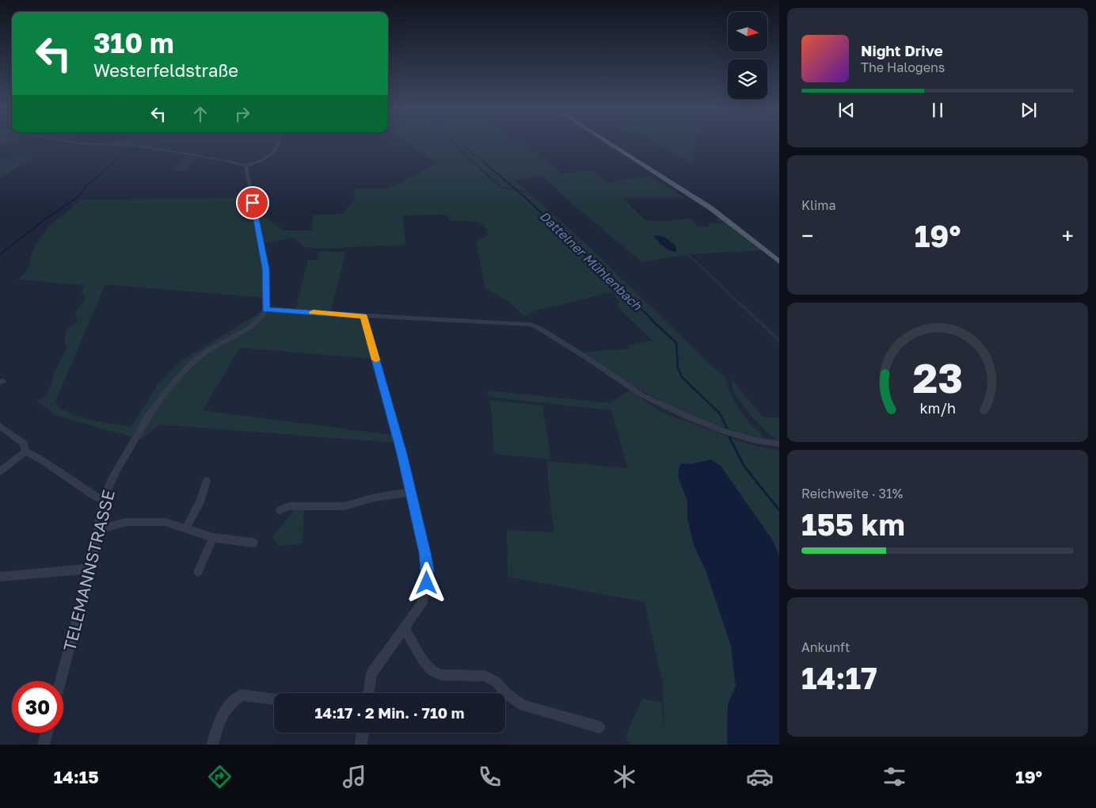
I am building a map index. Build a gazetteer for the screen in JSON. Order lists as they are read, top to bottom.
{
  "streets": {
    "street": ["TELEMANNSTRASSE"]
  },
  "water": ["Dattelner Mühlenbach"],
  "north": "right",
  "page": {
    "turn": ["310 m", "Westerfeldstraße"],
    "song": ["Night Drive", "The Halogens"],
    "tile": [
      "Klima",
      ["Reichweite · 31%", "155 km"],
      ["Ankunft", "14:17"]
    ],
    "heat": ["−", "19°", "+"],
    "limit": "30",
    "trip": "14:17 · 2 Min. · 710 m",
    "tabs": ["14:15", "19°"],
    "gauge": ["23", "km/h"]
  }
}
